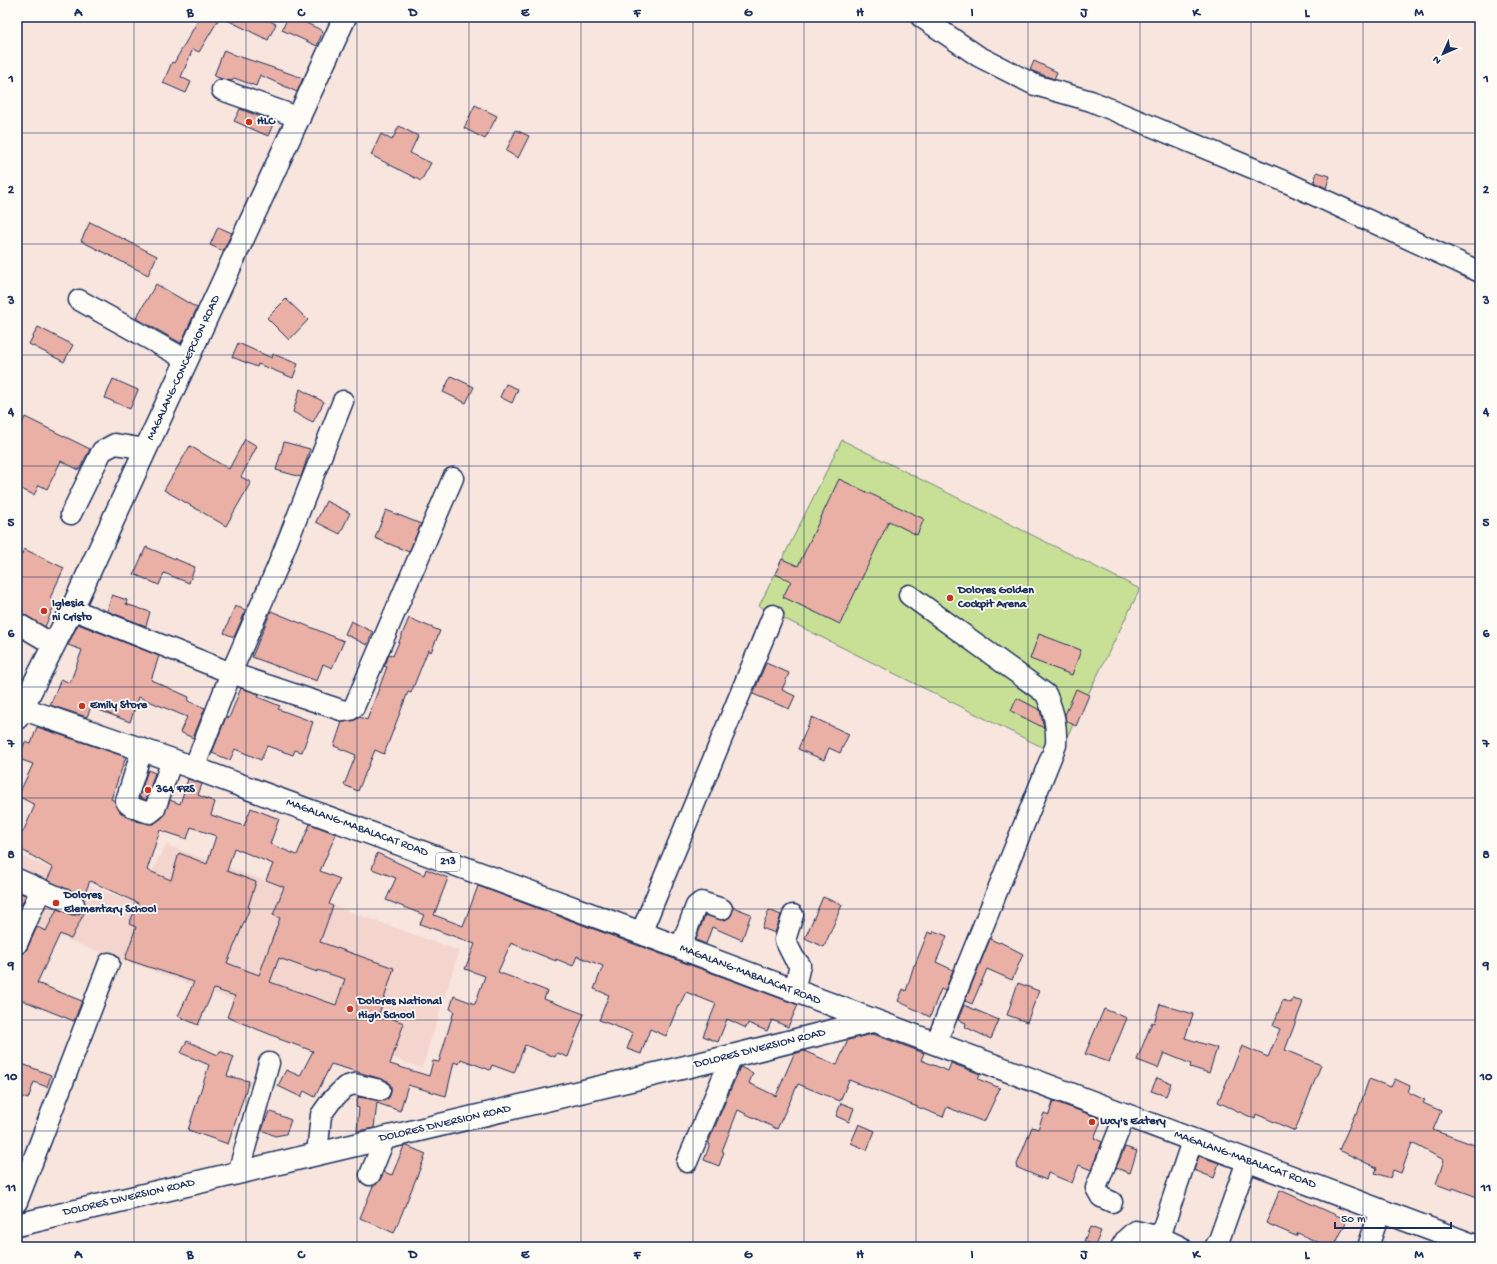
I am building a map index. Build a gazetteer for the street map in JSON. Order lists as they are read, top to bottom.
{
  "streets": {
    "main road": [
      "MAGALANG-CONCEPCION ROAD",
      "MAGALANG-MABALACAT ROAD",
      "213",
      "DOLORES DIVERSION ROAD"
    ]
  },
  "crossings": [
    ["MAGALANG-CONCEPCION ROAD", "MAGALANG-MABALACAT ROAD"],
    ["MAGALANG-MABALACAT ROAD", "DOLORES DIVERSION ROAD"]
  ],
  "places": [
    "HLC",
    "Dolores Golden Cockpit Arena",
    "Iglesia ni Cristo",
    "Emily Store",
    "364 FRS",
    "Dolores Elementary School",
    "Dolores National High School",
    "Lucy's Eatery"
  ],
  "scale_bar": "50 m",
  "north": "bottom left",
  "grid": {
    "columns": [
      "A",
      "B",
      "C",
      "D",
      "E",
      "F",
      "G",
      "H",
      "I",
      "J",
      "K",
      "L",
      "M"
    ],
    "rows": [
      "1",
      "2",
      "3",
      "4",
      "5",
      "6",
      "7",
      "8",
      "9",
      "10",
      "11"
    ]
  }
}
